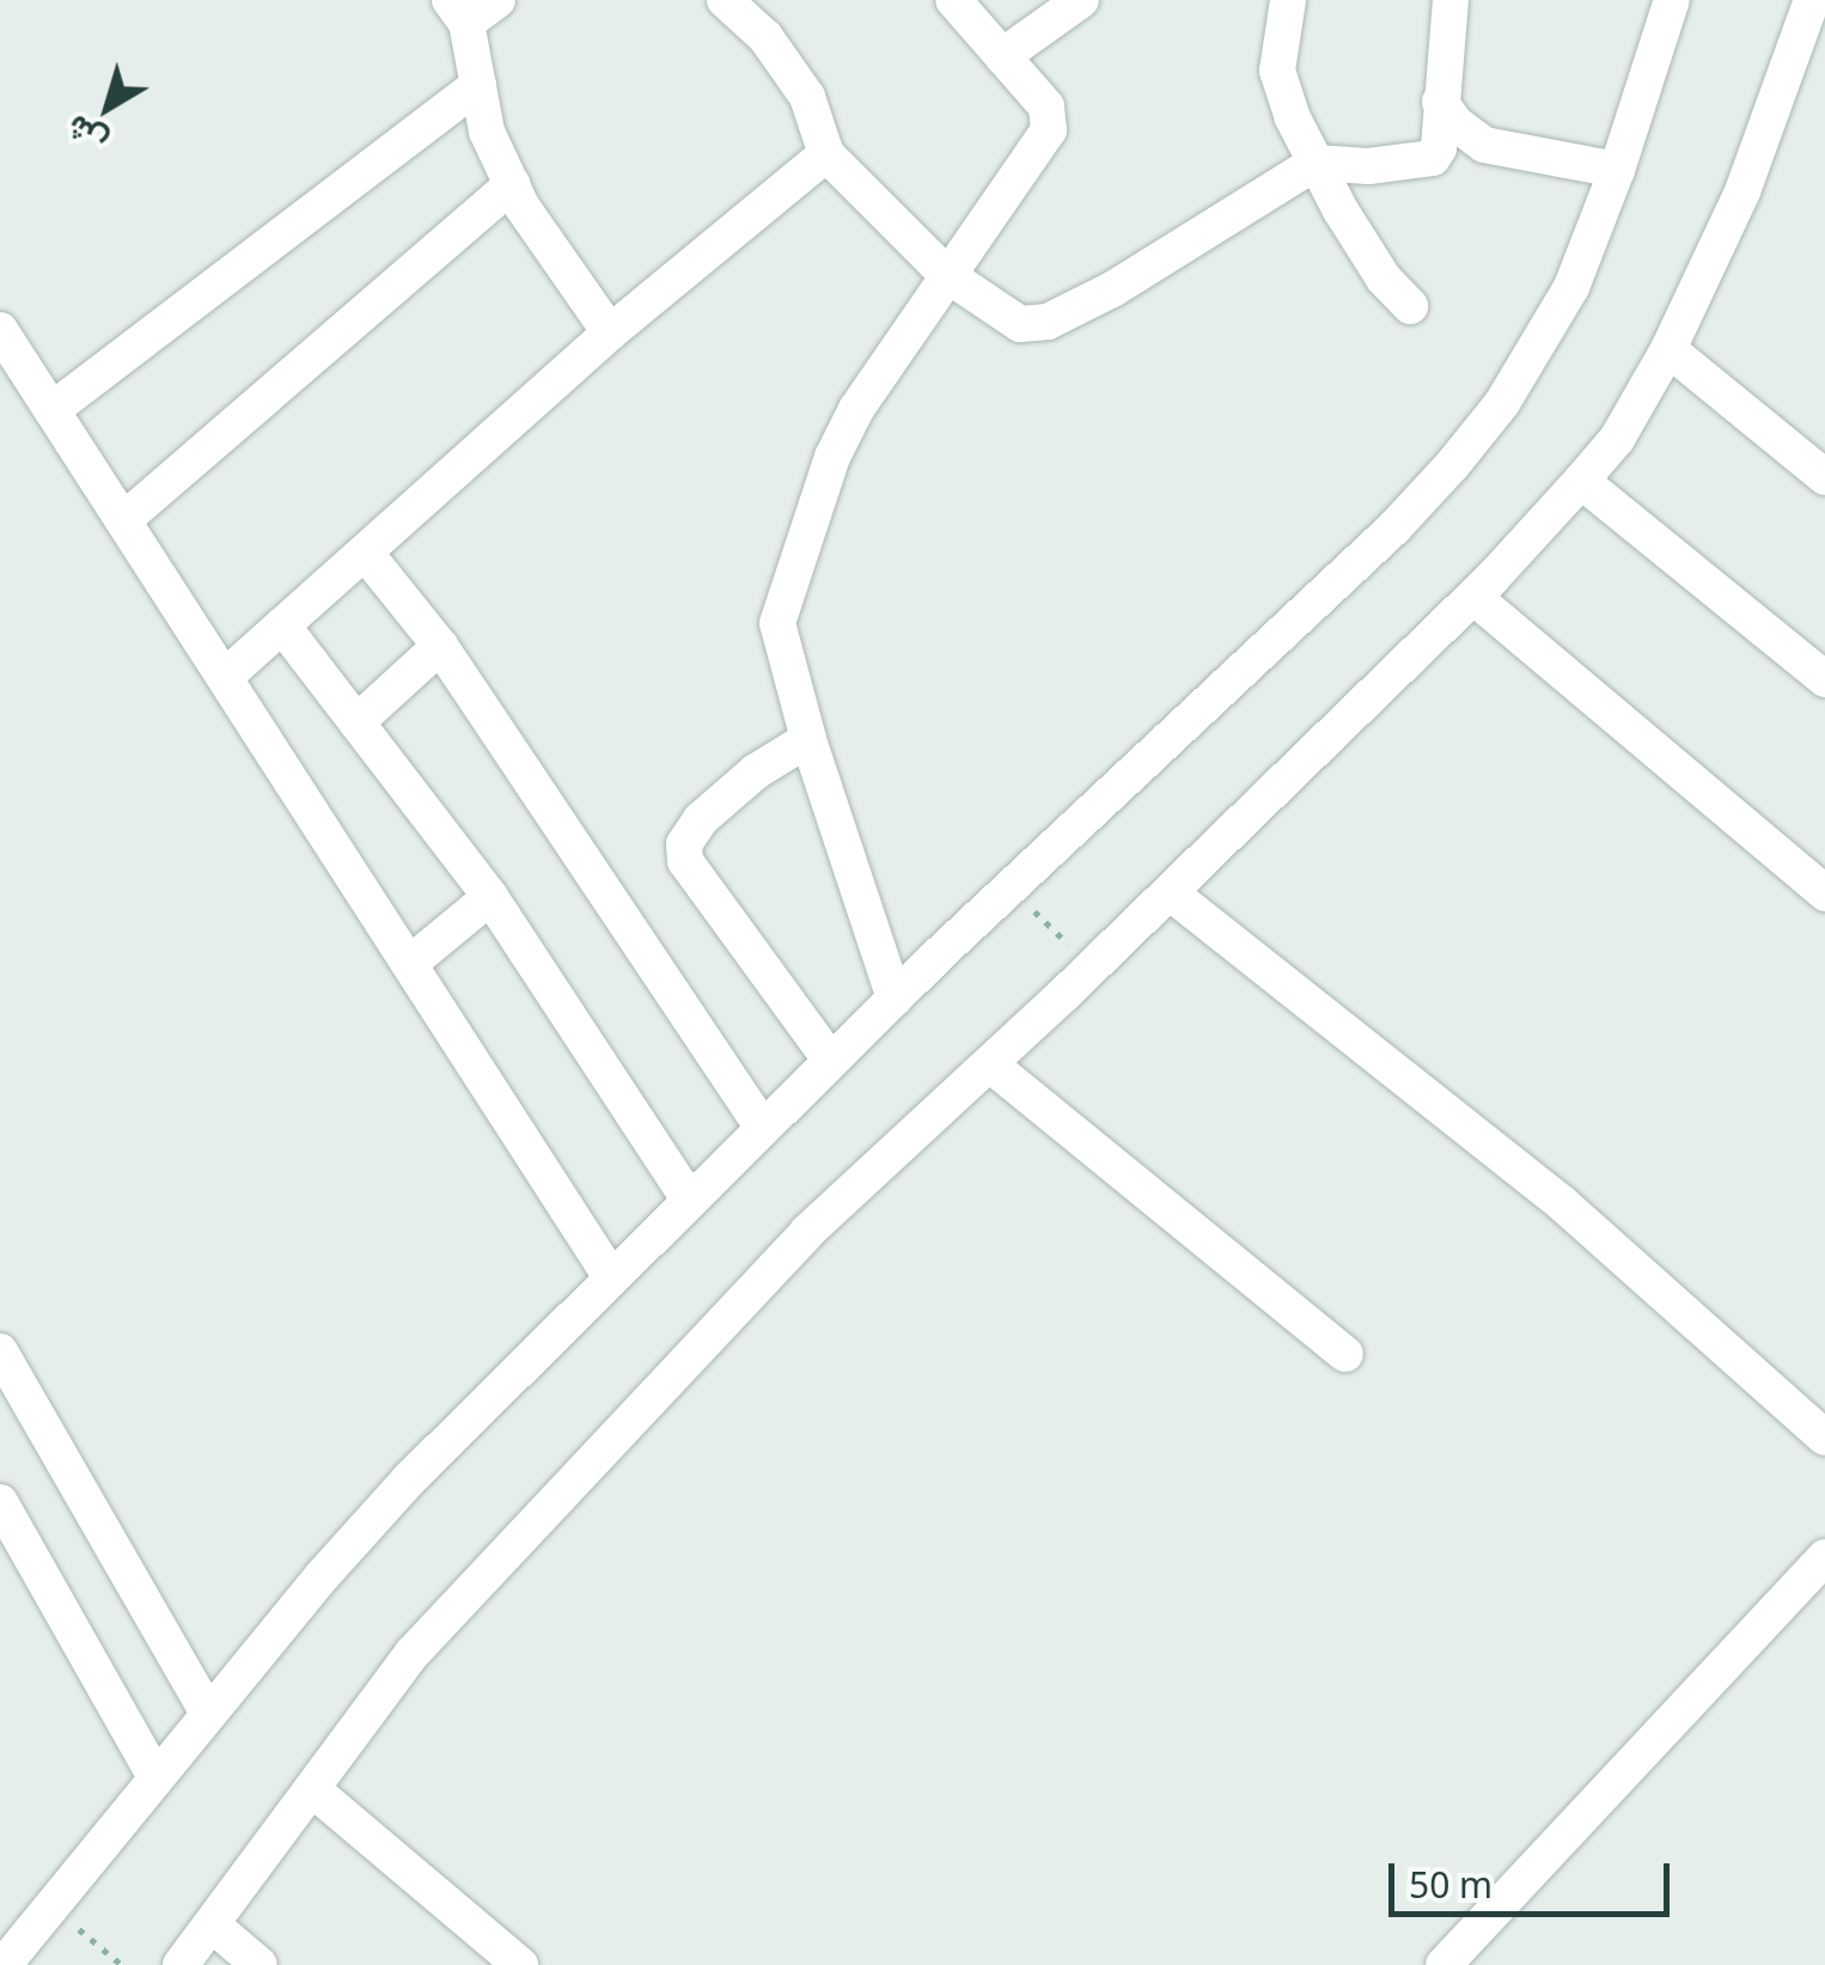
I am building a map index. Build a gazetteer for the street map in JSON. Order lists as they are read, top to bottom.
{
  "scale_bar": "50 m",
  "north": "bottom left"
}
